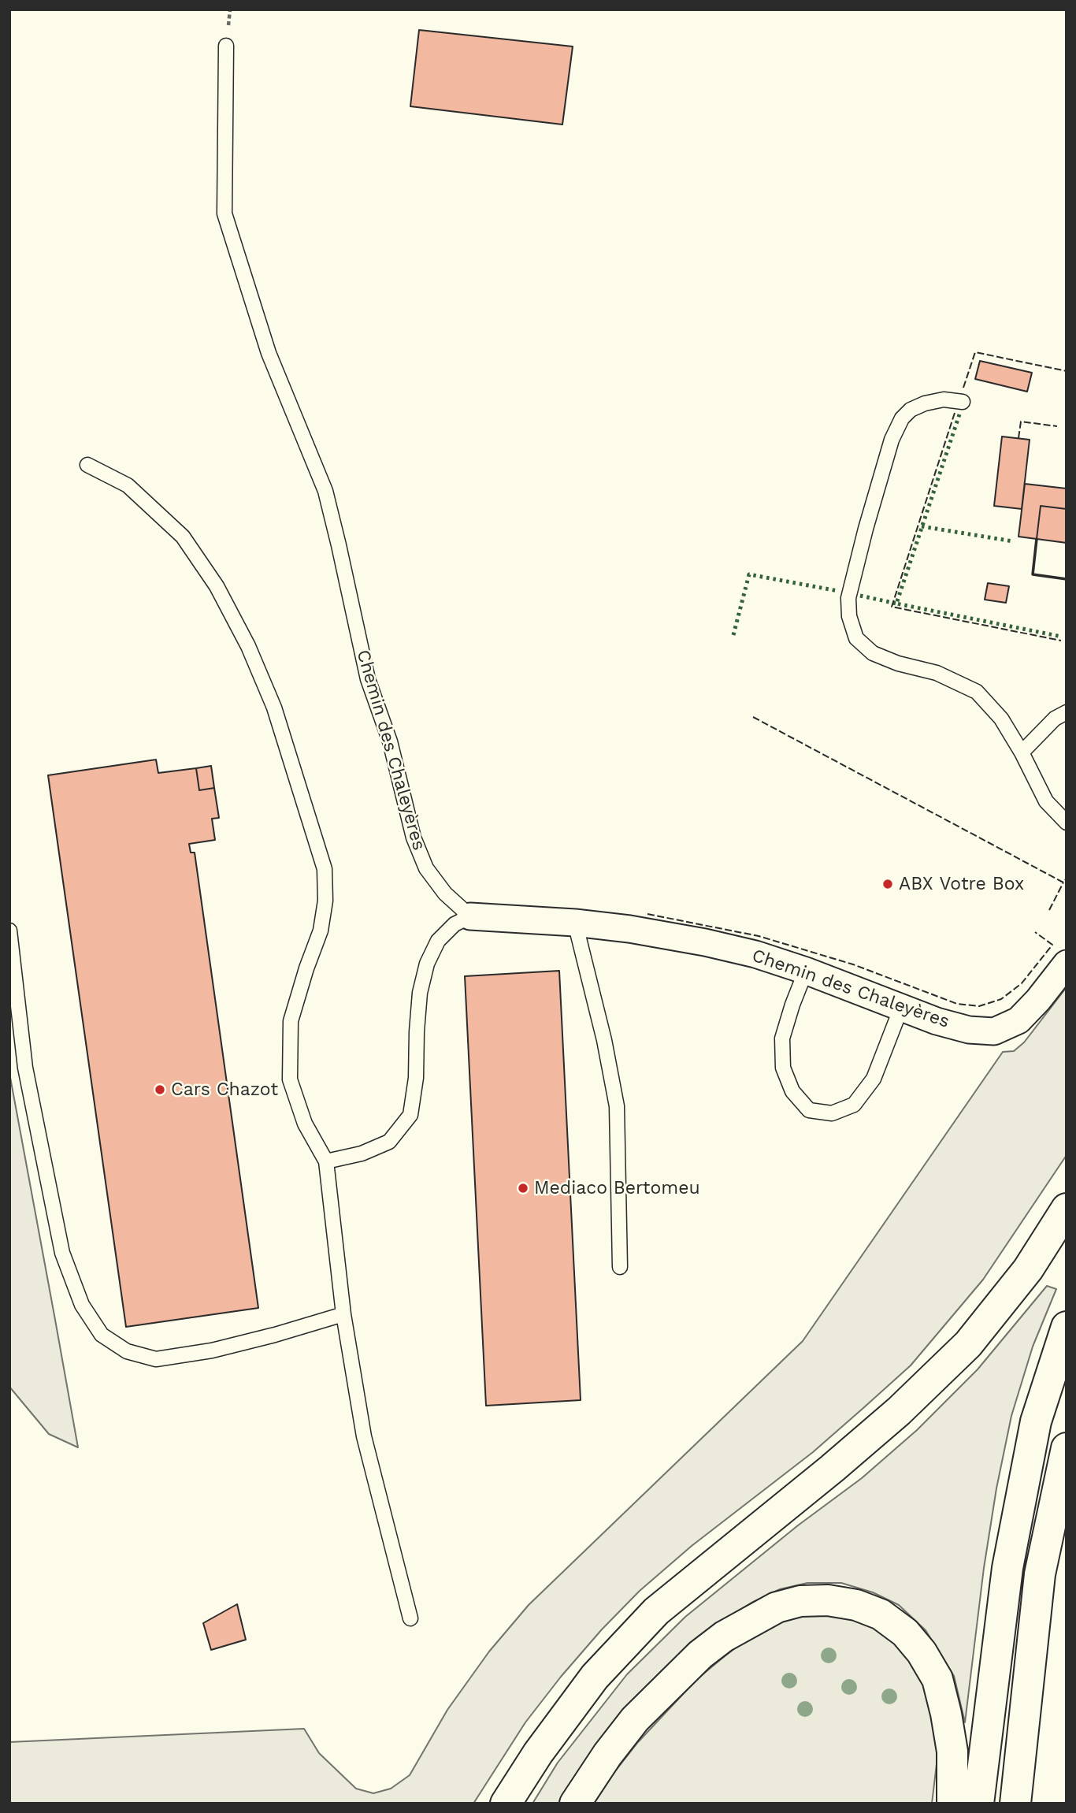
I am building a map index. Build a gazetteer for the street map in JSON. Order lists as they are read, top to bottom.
{
  "streets": {
    "street": ["Chemin des Chaleyères"]
  },
  "places": ["ABX Votre Box", "Cars Chazot", "Mediaco Bertomeu"]
}
